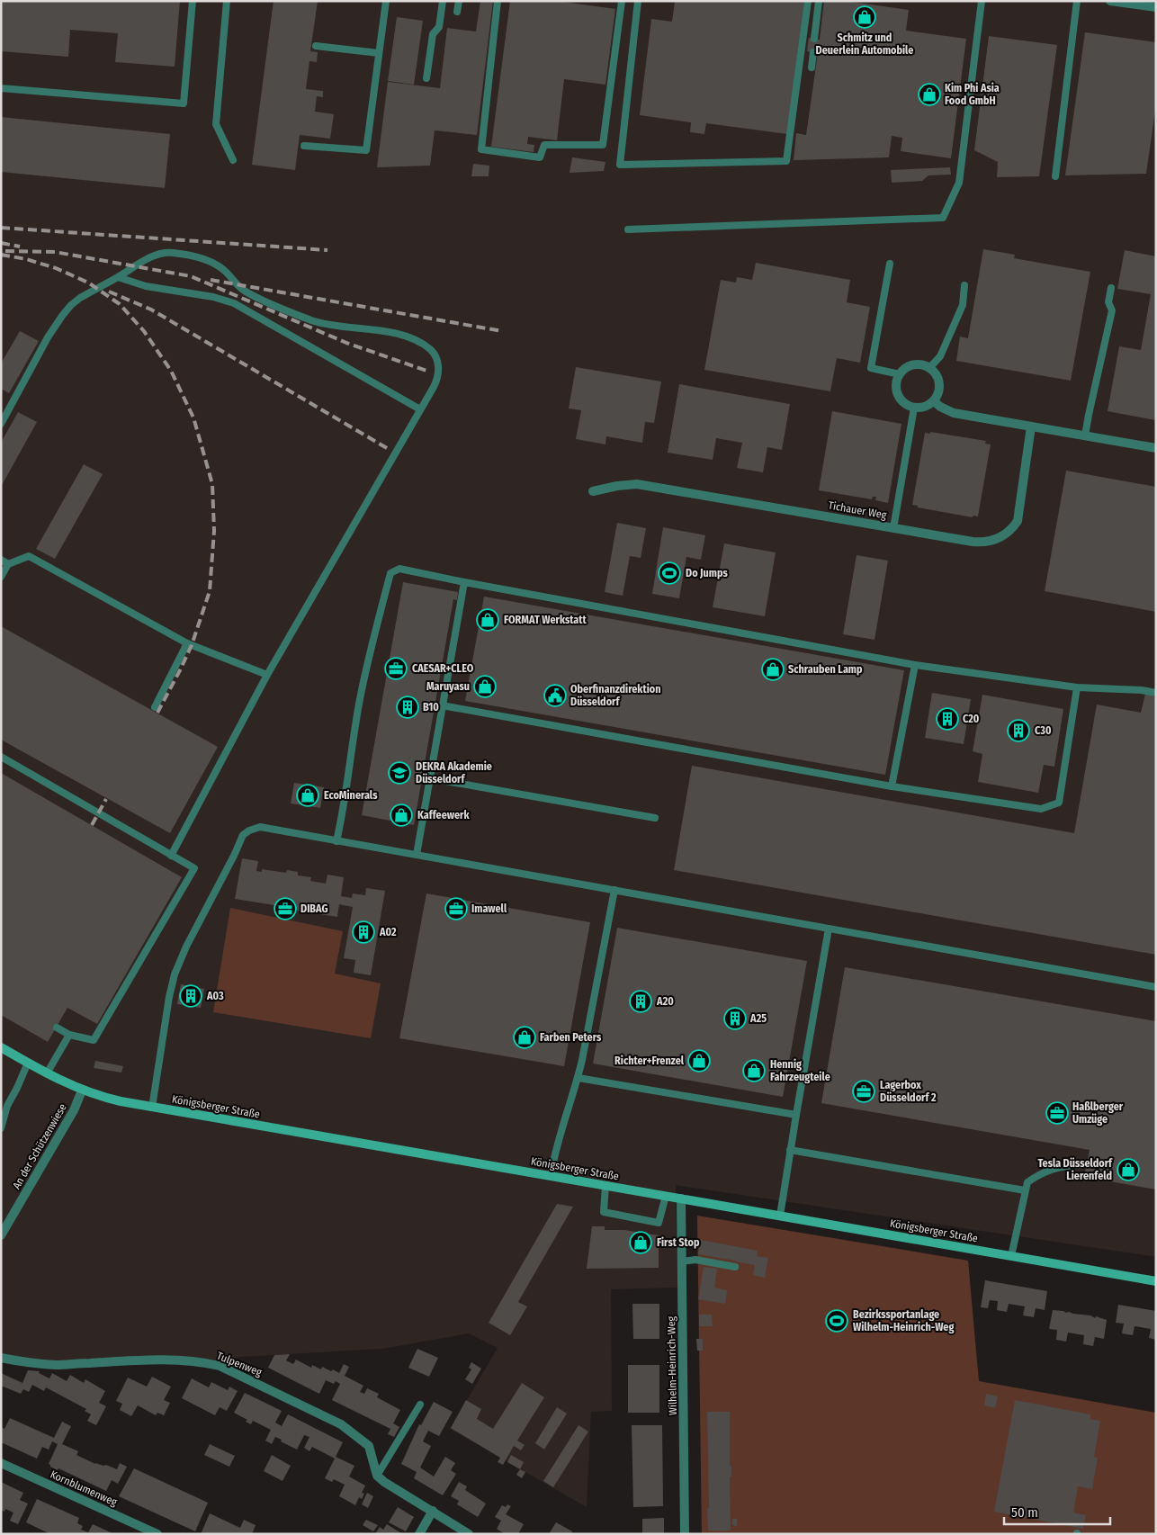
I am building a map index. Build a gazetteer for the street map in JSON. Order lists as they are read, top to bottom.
{
  "streets": {
    "main road": ["Königsberger Straße"],
    "street": [
      "Tichauer Weg",
      "An der Schützenwiese",
      "Tulpenweg",
      "Wilhelm-Heinrich-Weg",
      "Kornblumenweg"
    ]
  },
  "crossings": [
    ["Königsberger Straße", "An der Schützenwiese"],
    ["Königsberger Straße", "Wilhelm-Heinrich-Weg"]
  ],
  "places": {
    "shop": [
      "Schmitz und Deuerlein Automobile",
      "Kim Phi Asia Food GmbH",
      "FORMAT Werkstatt",
      "Schrauben Lamp",
      "Maruyasu",
      "EcoMinerals",
      "Kaffeewerk",
      "Farben Peters",
      "Richter+Frenzel",
      "Hennig Fahrzeugteile",
      "Tesla Düsseldorf Lierenfeld",
      "First Stop"
    ],
    "sports": ["Do Jumps", "Bezirkssportanlage Wilhelm-Heinrich-Weg"],
    "office": [
      "CAESAR+CLEO",
      "DIBAG",
      "Imawell",
      "Lagerbox Düsseldorf 2",
      "Haßlberger Umzüge"
    ],
    "public building": ["Oberfinanzdirektion Düsseldorf"],
    "building": [
      "B10",
      "C20",
      "C30",
      "A02",
      "A03",
      "A20",
      "A25"
    ],
    "school or university": ["DEKRA Akademie Düsseldorf"]
  },
  "scale_bar": "50 m"
}
